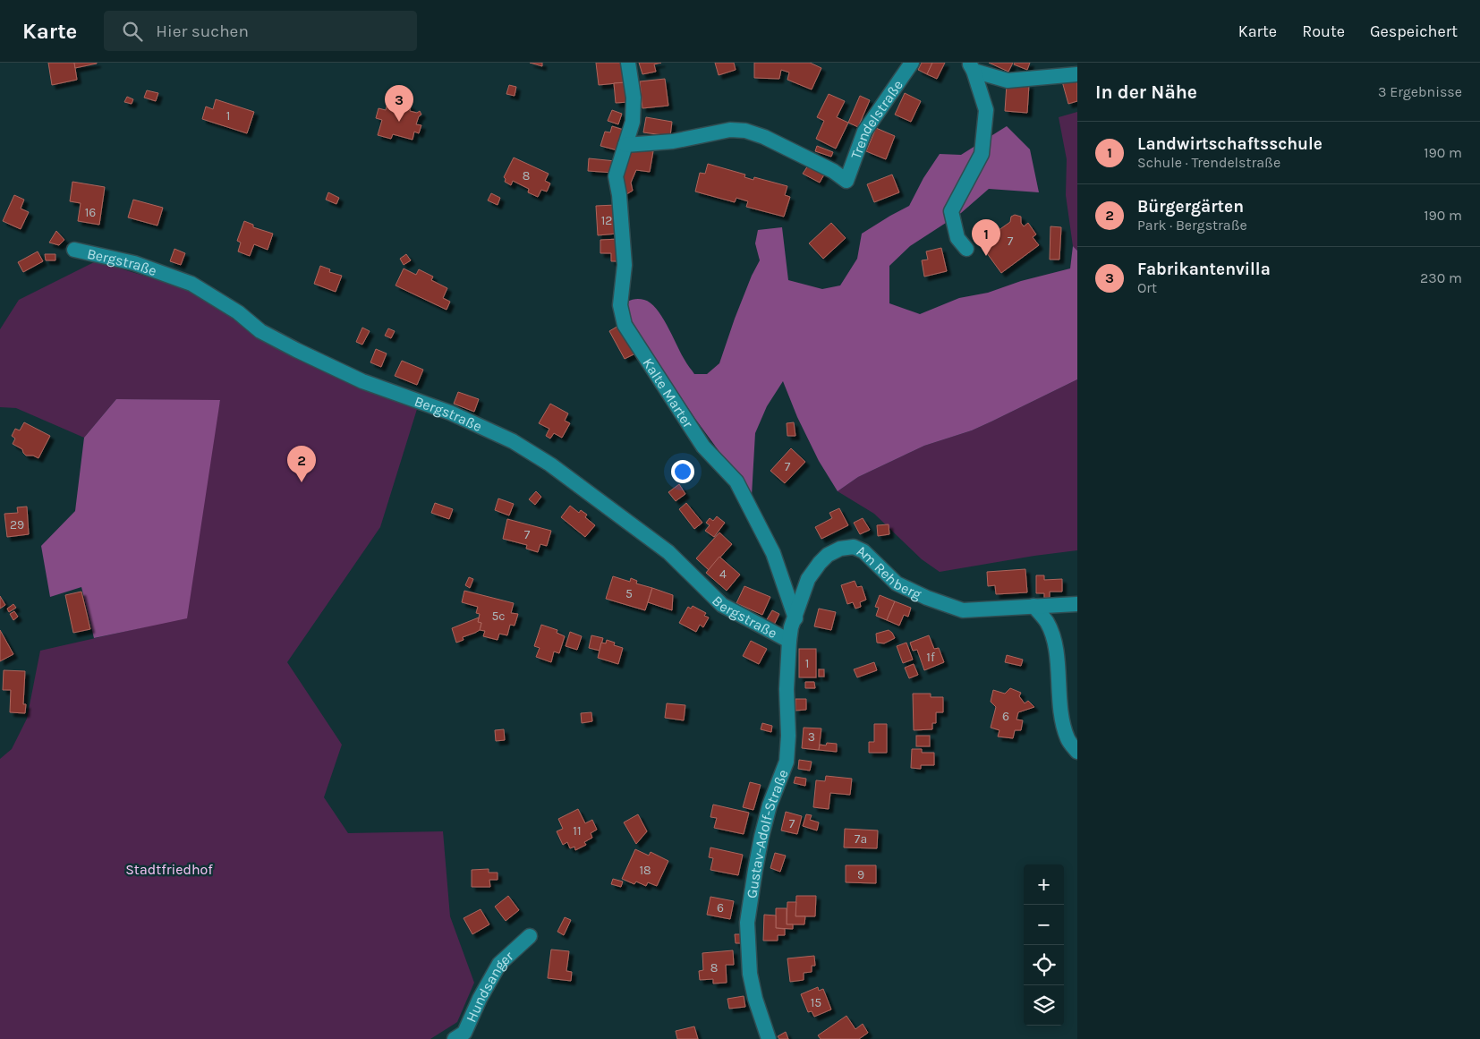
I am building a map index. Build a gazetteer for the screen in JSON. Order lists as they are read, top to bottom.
{
  "streets": {
    "street": [
      "Trendelstraße",
      "Bergstraße",
      "Kalte Marter",
      "Am Rehberg",
      "Gustav-Adolf-Straße",
      "Hundsanger"
    ]
  },
  "crossings": [
    ["Trendelstraße", "Kalte Marter"],
    ["Bergstraße", "Kalte Marter"],
    ["Bergstraße", "Am Rehberg"],
    ["Bergstraße", "Gustav-Adolf-Straße"],
    ["Kalte Marter", "Am Rehberg"],
    ["Kalte Marter", "Gustav-Adolf-Straße"],
    ["Am Rehberg", "Gustav-Adolf-Straße"]
  ],
  "parks": ["Stadtfriedhof"],
  "house_numbers": [
    "1",
    "8",
    "16",
    "12",
    "7",
    "7",
    "29",
    "7",
    "4",
    "5",
    "5c",
    "1f",
    "1",
    "6",
    "3",
    "7",
    "11",
    "7a",
    "18",
    "9",
    "6",
    "8",
    "15"
  ],
  "page": {
    "header": "Karte",
    "search": "Hier suchen",
    "nav": ["Karte", "Route", "Gespeichert"],
    "heading": ["In der Nähe", "3 Ergebnisse"],
    "pins": ["3", "1", "2"],
    "list": [
      {
        "mark": "1",
        "name": "Landwirtschaftsschule",
        "note": "Schule · Trendelstraße",
        "value": "190 m"
      },
      {
        "mark": "2",
        "name": "Bürgergärten",
        "note": "Park · Bergstraße",
        "value": "190 m"
      },
      {
        "mark": "3",
        "name": "Fabrikantenvilla",
        "note": "Ort",
        "value": "230 m"
      }
    ],
    "map_buttons": ["+", "−"]
  }
}
